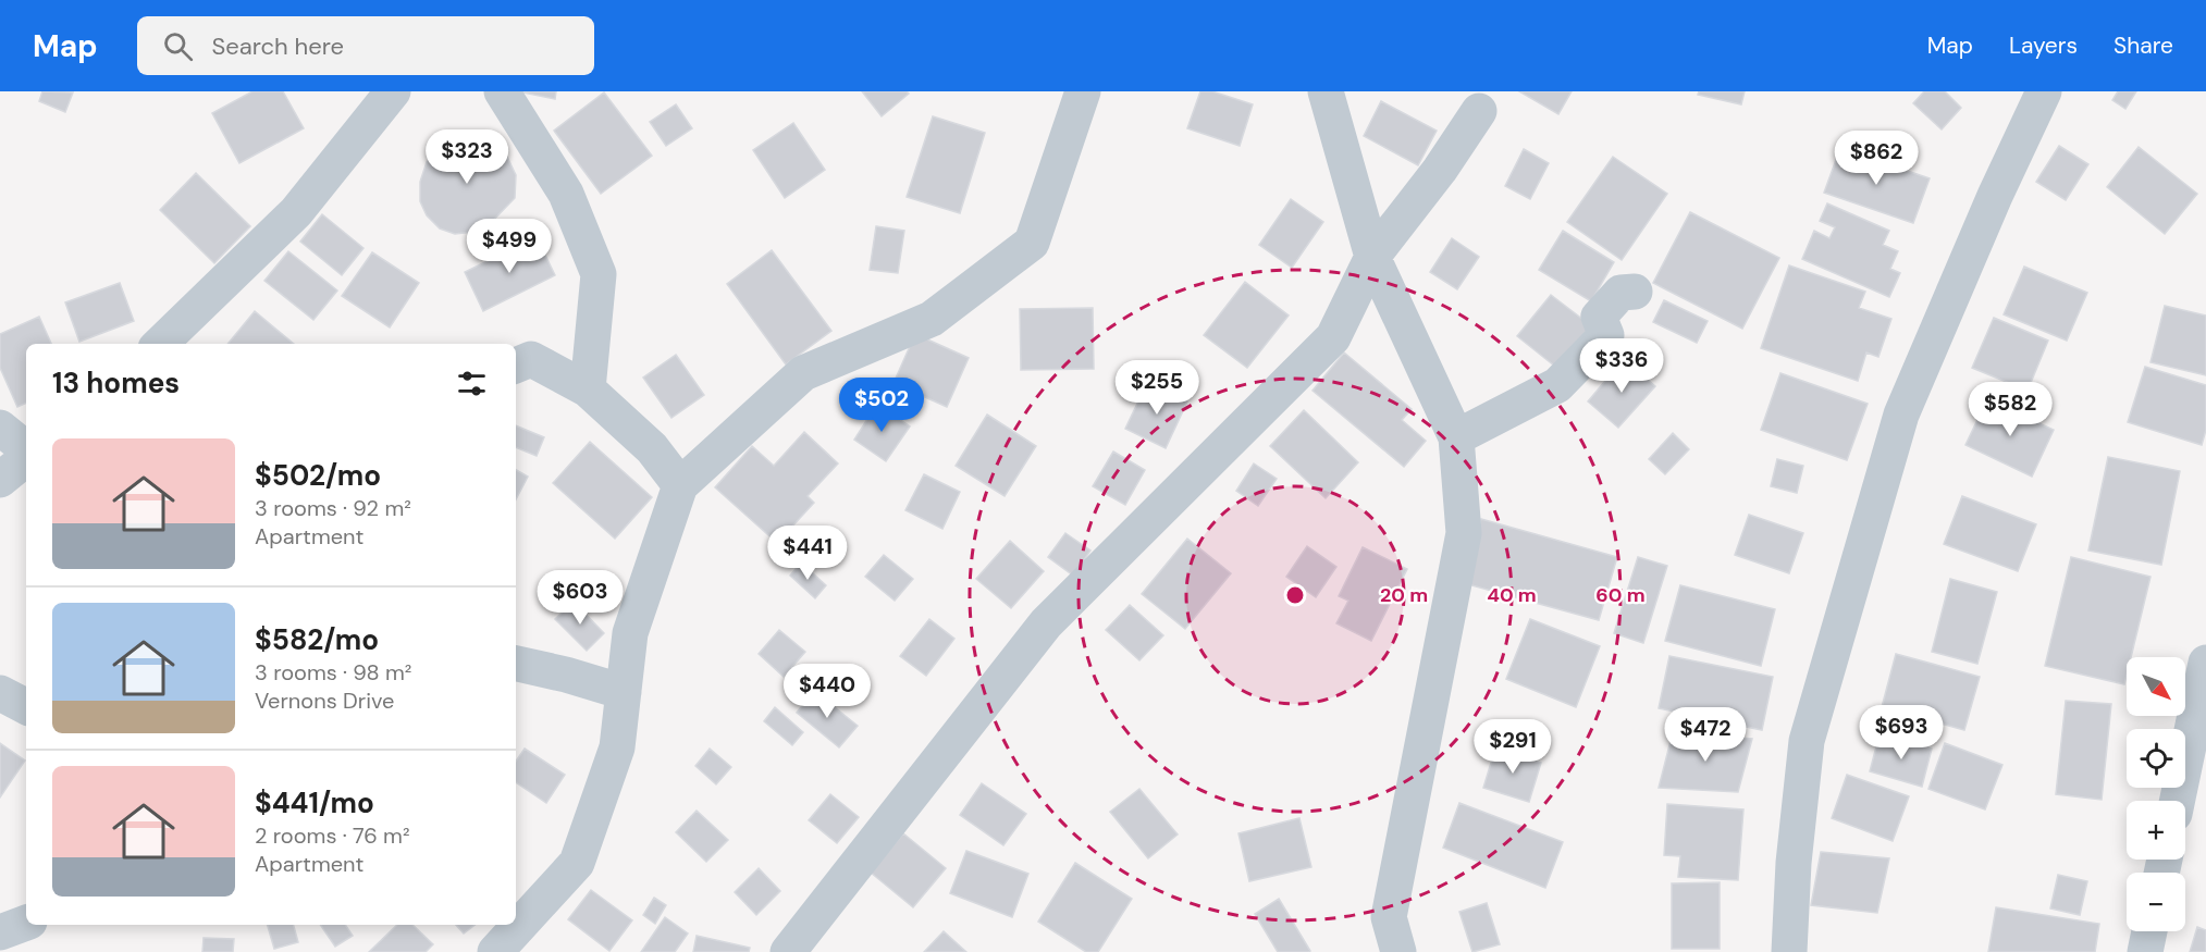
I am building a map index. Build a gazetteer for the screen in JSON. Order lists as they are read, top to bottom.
{
  "north": "bottom right",
  "page": {
    "header": "Map",
    "search": "Search here",
    "nav": ["Map", "Layers", "Share"],
    "price": [
      "$323",
      "$862",
      "$499",
      "$336",
      "$255",
      "$502",
      "$582",
      "$441",
      "$603",
      "$440",
      "$693",
      "$472",
      "$291"
    ],
    "heading": "13 homes",
    "list": [
      {
        "name": "$502/mo",
        "note": "3 rooms · 92 m² · Apartment"
      },
      {
        "name": "$582/mo",
        "note": "3 rooms · 98 m² · Vernons Drive"
      },
      {
        "name": "$441/mo",
        "note": "2 rooms · 76 m² · Apartment"
      }
    ],
    "map_buttons": ["+", "−"]
  },
  "rings": ["20 m", "40 m", "60 m"]
}
